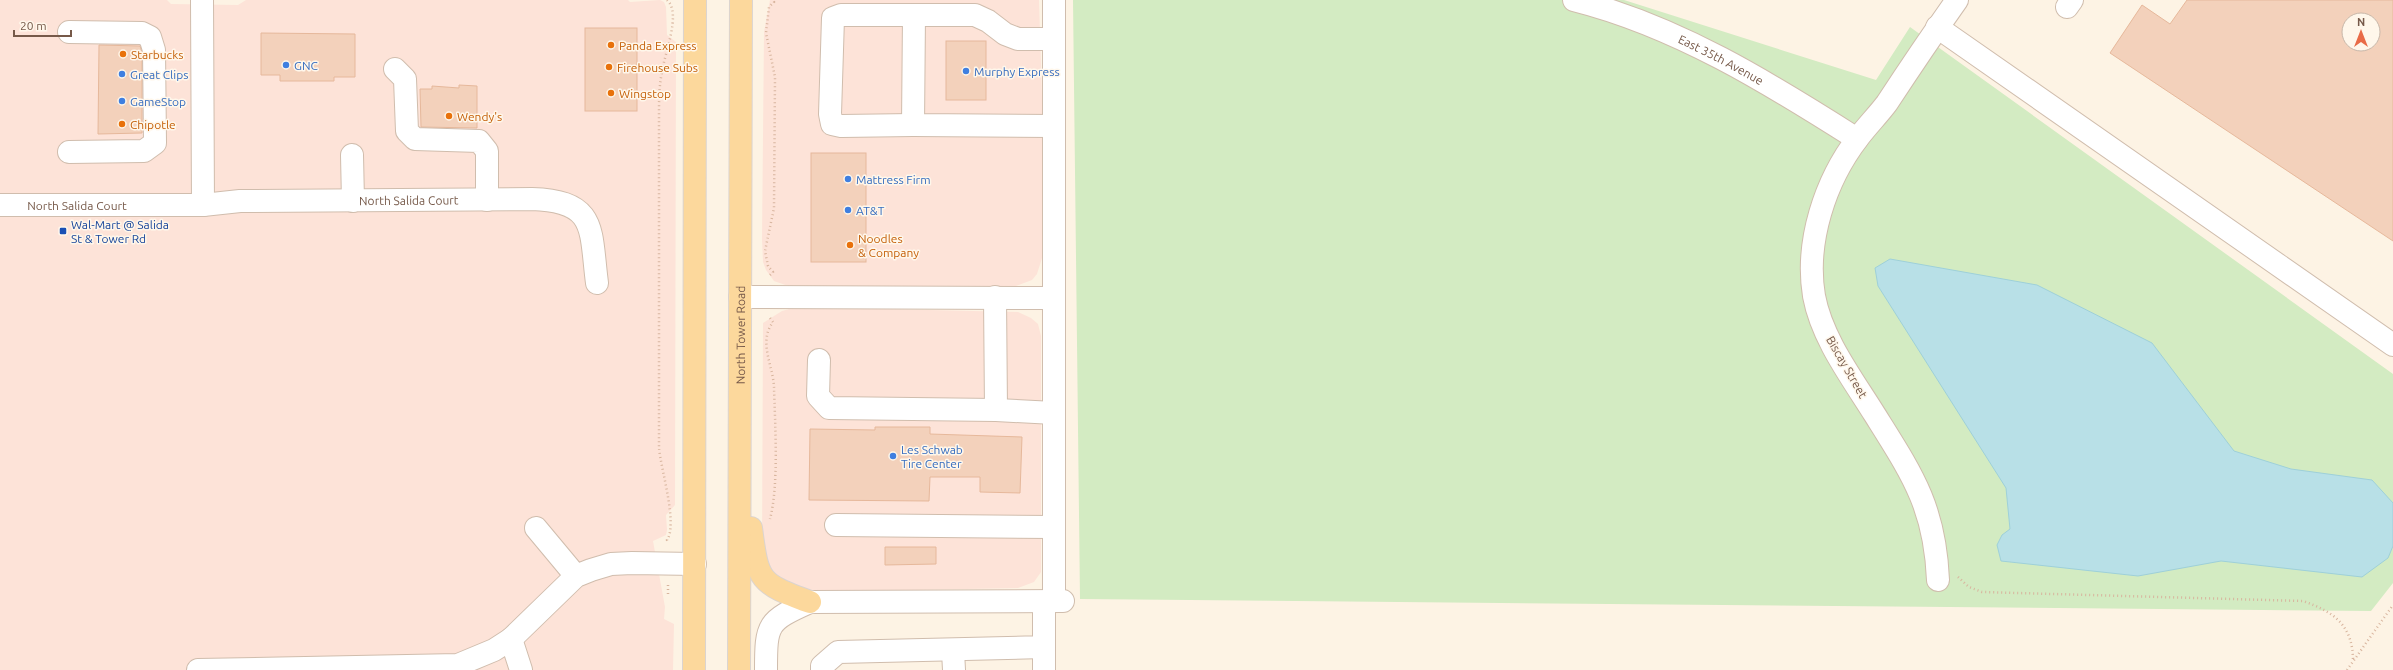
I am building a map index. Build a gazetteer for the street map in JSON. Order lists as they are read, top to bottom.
{
  "streets": {
    "main road": ["North Tower Road"],
    "street": ["East 35th Avenue", "North Salida Court", "Biscay Street"]
  },
  "crossings": [
    ["East 35th Avenue", "Biscay Street"]
  ],
  "places": {
    "other": [
      "Panda Express",
      "Starbucks",
      "GNC",
      "Firehouse Subs",
      "Murphy Express",
      "Great Clips",
      "Wingstop",
      "GameStop",
      "Wendy's",
      "Chipotle",
      "Mattress Firm",
      "AT&T",
      "Noodles & Company",
      "Les Schwab Tire Center"
    ],
    "transit": ["Wal-Mart @ Salida St & Tower Rd"]
  },
  "scale_bar": "20 m",
  "north": "top"
}
